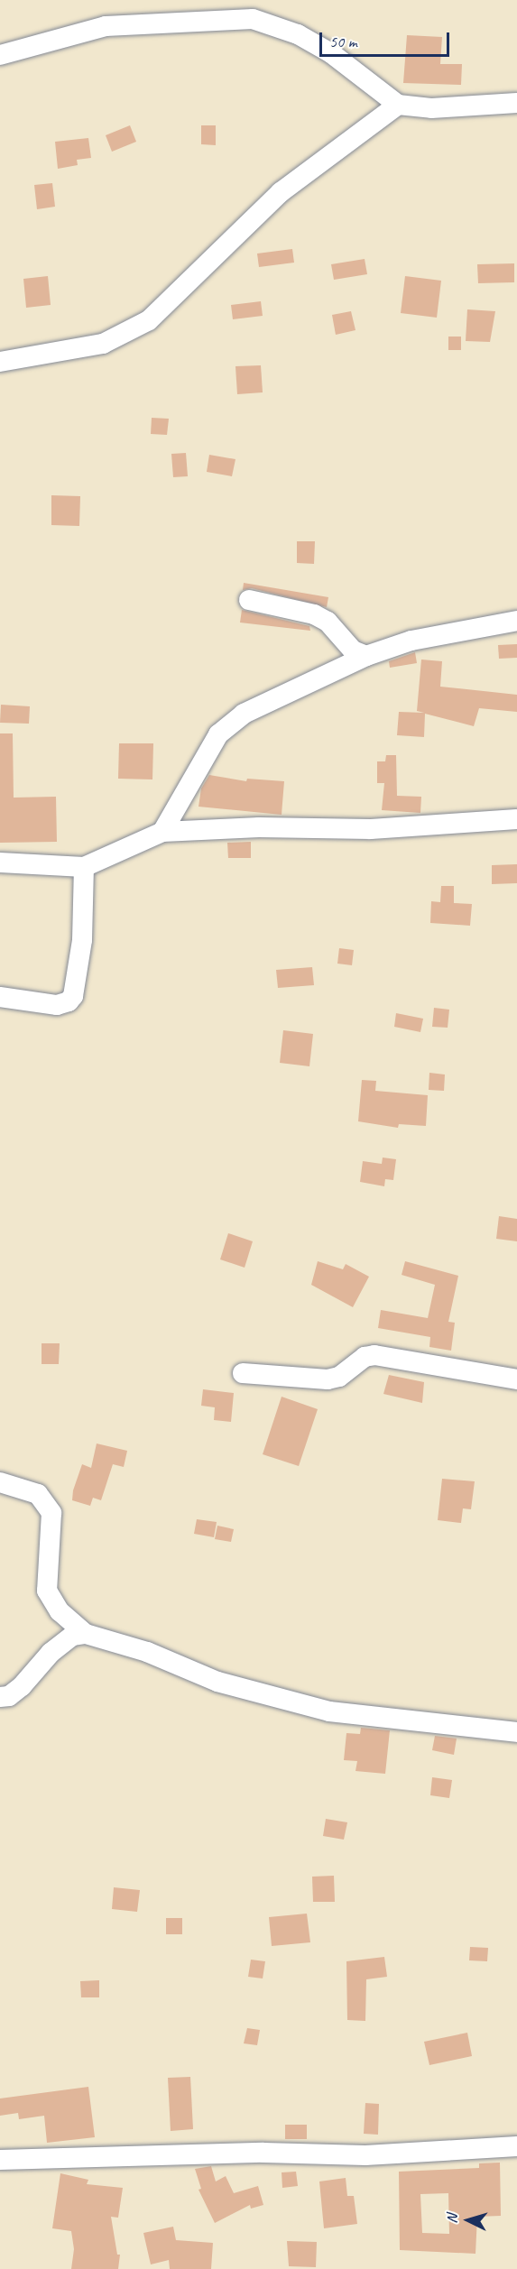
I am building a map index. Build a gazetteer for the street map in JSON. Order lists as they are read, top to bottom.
{
  "scale_bar": "50 m",
  "north": "left"
}
